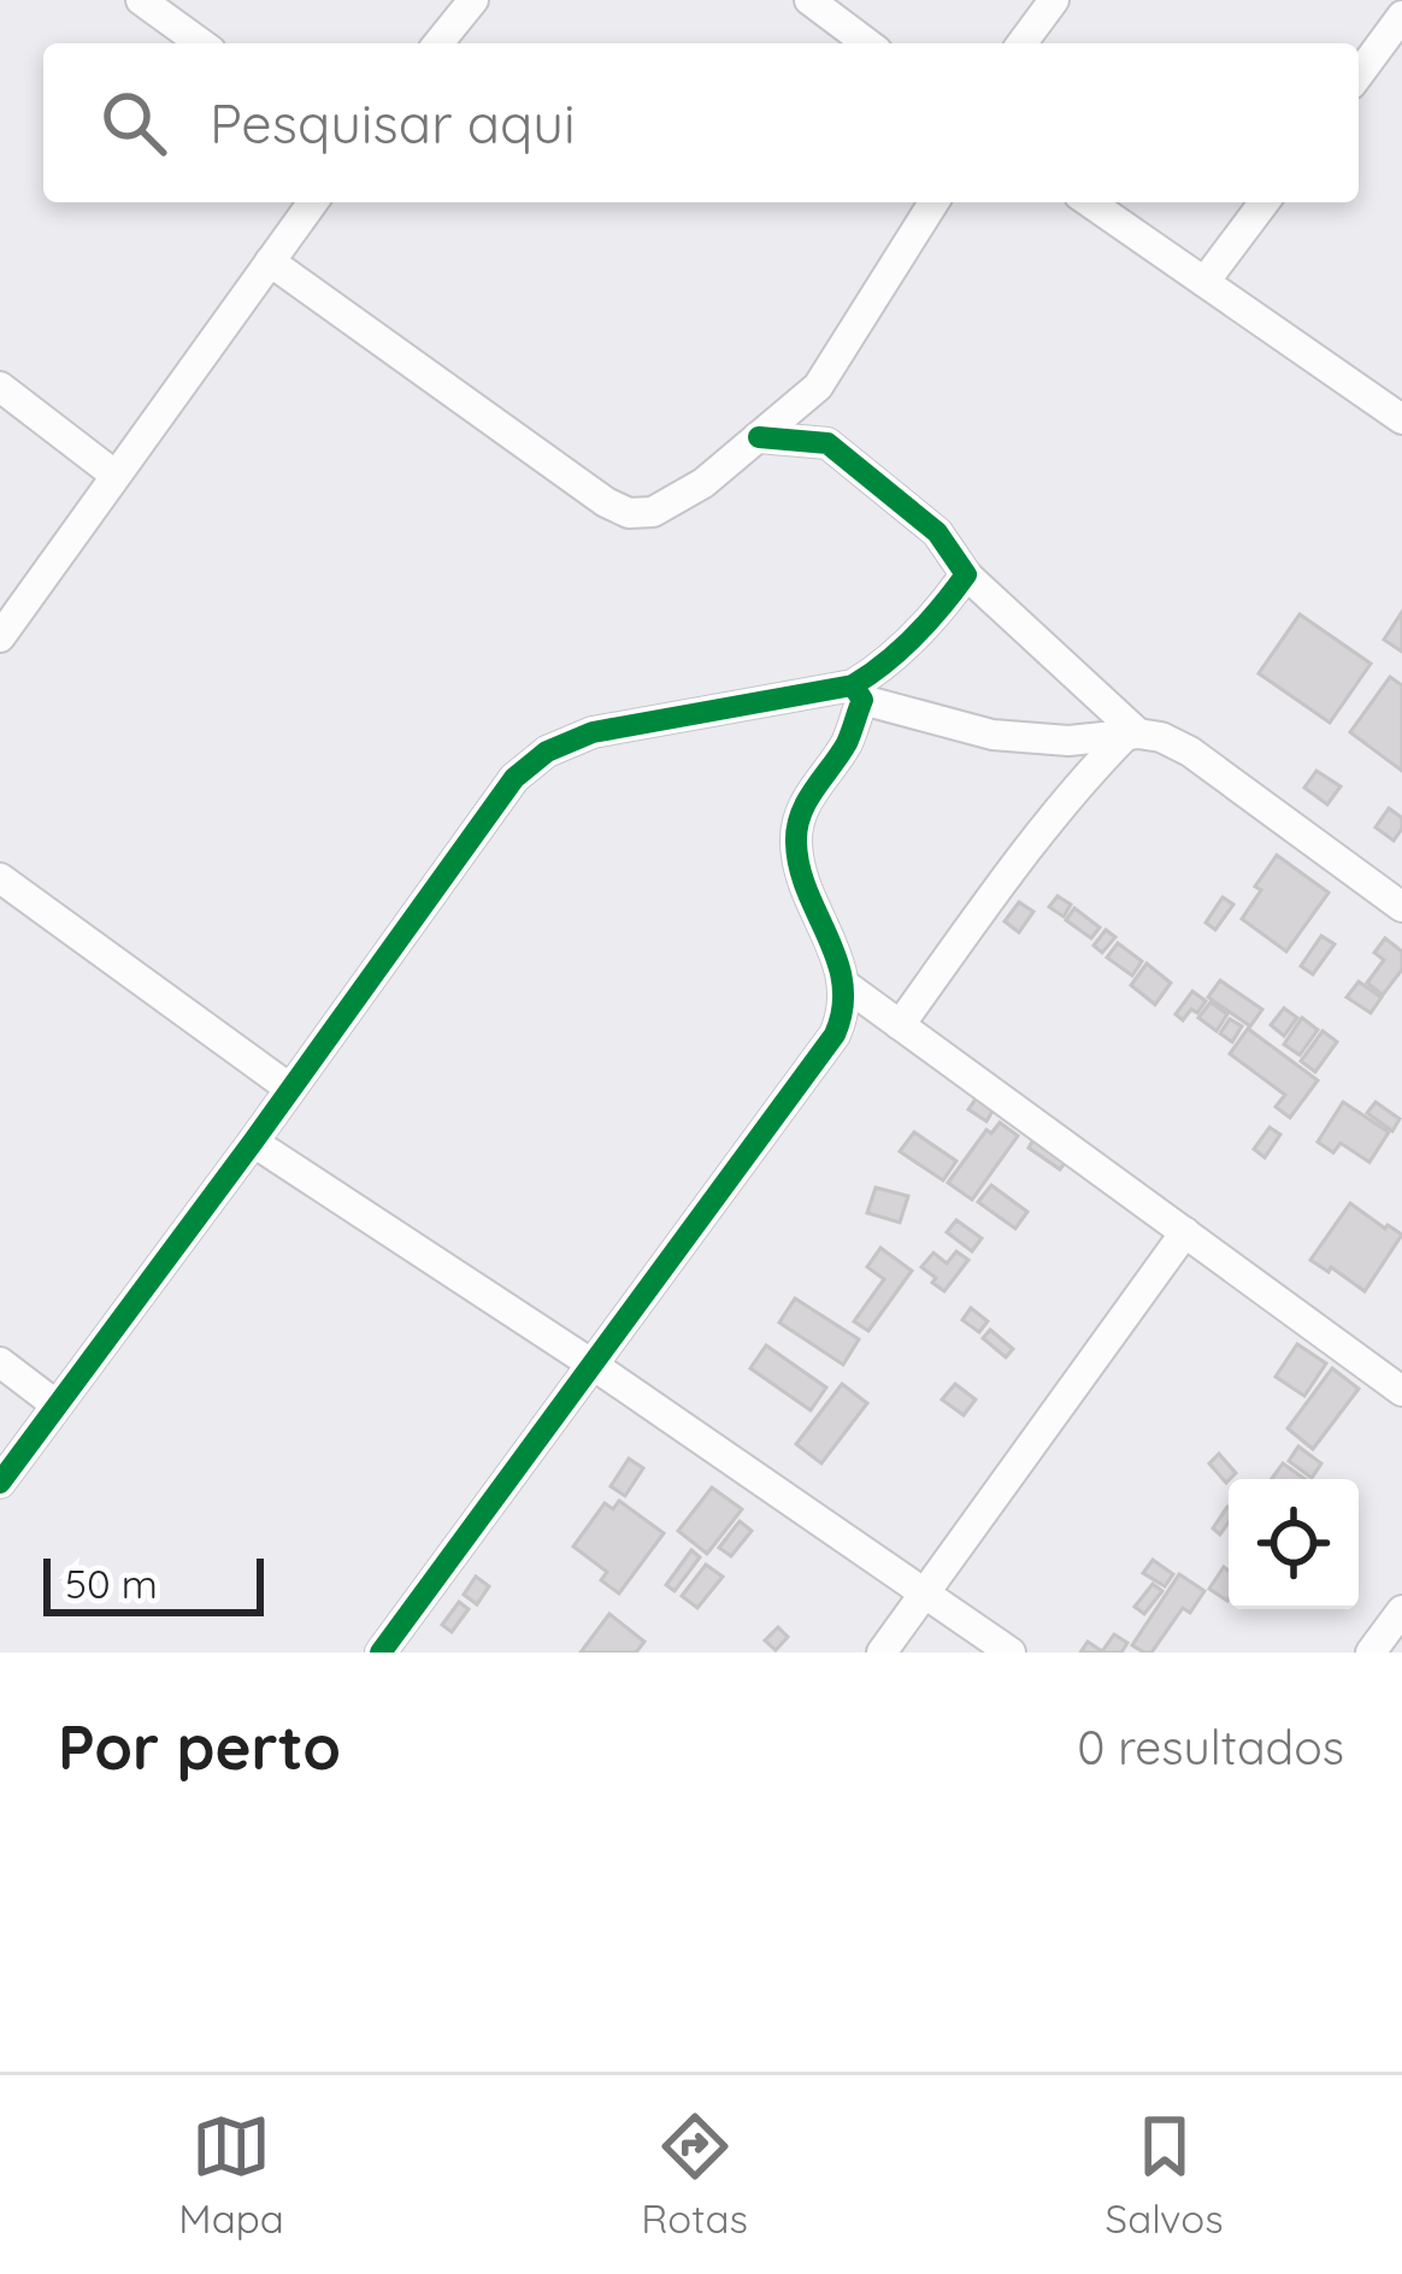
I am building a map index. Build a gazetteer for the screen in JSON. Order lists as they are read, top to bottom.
{
  "scale_bar": "50 m",
  "page": {
    "search": "Pesquisar aqui",
    "scale": "50 m",
    "heading": ["Por perto", "0 resultados"],
    "nav": ["Mapa", "Rotas", "Salvos"]
  }
}
